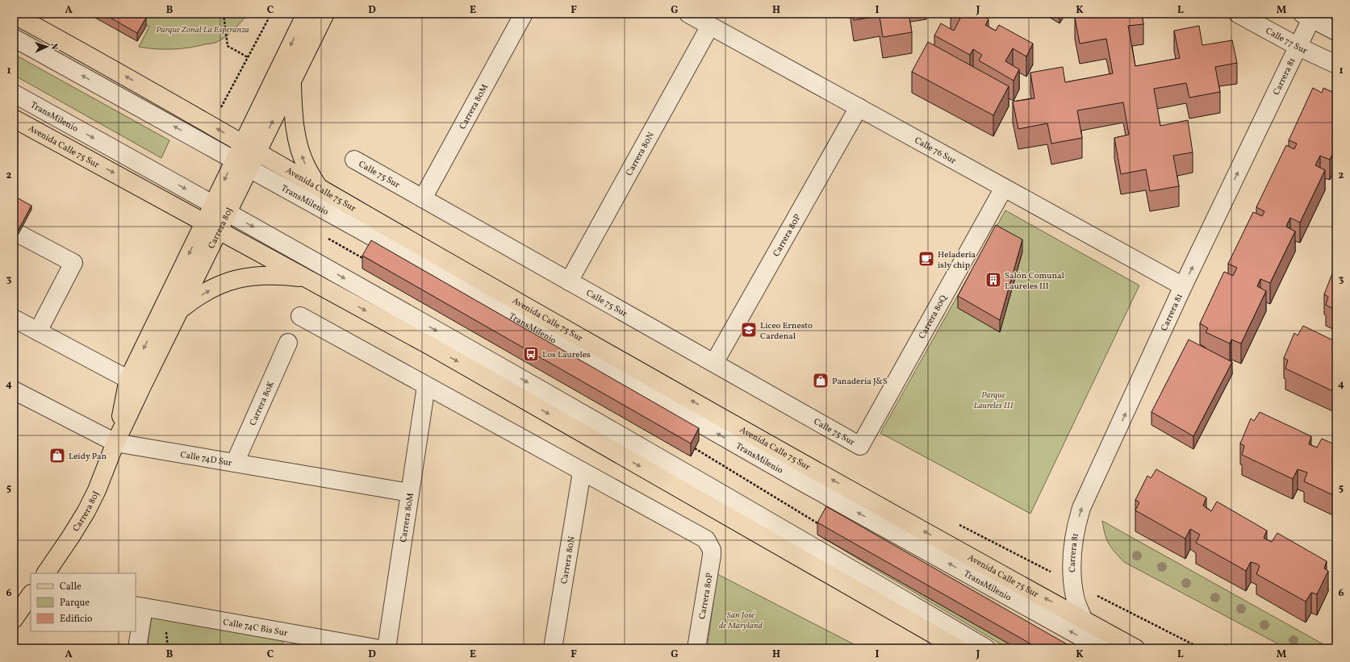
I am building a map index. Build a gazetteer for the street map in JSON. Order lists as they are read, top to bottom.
{
  "streets": {
    "main road": ["Avenida Calle 75 Sur", "Carrera 80J"],
    "street": [
      "Calle 77 Sur",
      "Carrera 81",
      "Carrera 80M",
      "TransMilenio",
      "Calle 76 Sur",
      "Carrera 80N",
      "Calle 75 Sur",
      "Carrera 80P",
      "Carrera 80Q",
      "Carrera 80K",
      "Calle 74D Sur",
      "Calle 74C Bis Sur"
    ]
  },
  "crossings": [
    ["Calle 77 Sur", "Carrera 81"],
    ["Carrera 81", "Avenida Calle 75 Sur"],
    ["Carrera 81", "Calle 76 Sur"],
    ["Carrera 80M", "Calle 75 Sur"],
    ["Carrera 80M", "Calle 74D Sur"],
    ["TransMilenio", "Carrera 80J"],
    ["Avenida Calle 75 Sur", "Carrera 80J"],
    ["Calle 76 Sur", "Carrera 80N"],
    ["Calle 76 Sur", "Carrera 80P"],
    ["Calle 76 Sur", "Carrera 80Q"],
    ["Carrera 80N", "Calle 75 Sur"],
    ["Carrera 80N", "Carrera 80P"],
    ["Calle 75 Sur", "Carrera 80P"],
    ["Calle 75 Sur", "Carrera 80Q"],
    ["Carrera 80J", "Calle 74D Sur"],
    ["Carrera 80K", "Calle 74D Sur"]
  ],
  "one_way": ["Carrera 81"],
  "parks": ["Parque Zonal La Esperanza", "Parque Laureles III", "San José de Maryland"],
  "places": {
    "cafe": ["Heladeria isly chip"],
    "building": ["Salón Comunal Laureles III"],
    "school or university": ["Liceo Ernesto Cardenal"],
    "bus stop": ["Los Laureles"],
    "shop": ["Panadería J&S", "Leidy Pan"]
  },
  "legend": ["Calle", "Parque", "Edificio"],
  "north": "right",
  "grid": {
    "columns": [
      "A",
      "B",
      "C",
      "D",
      "E",
      "F",
      "G",
      "H",
      "I",
      "J",
      "K",
      "L",
      "M"
    ],
    "rows": [
      "1",
      "2",
      "3",
      "4",
      "5",
      "6"
    ]
  }
}
